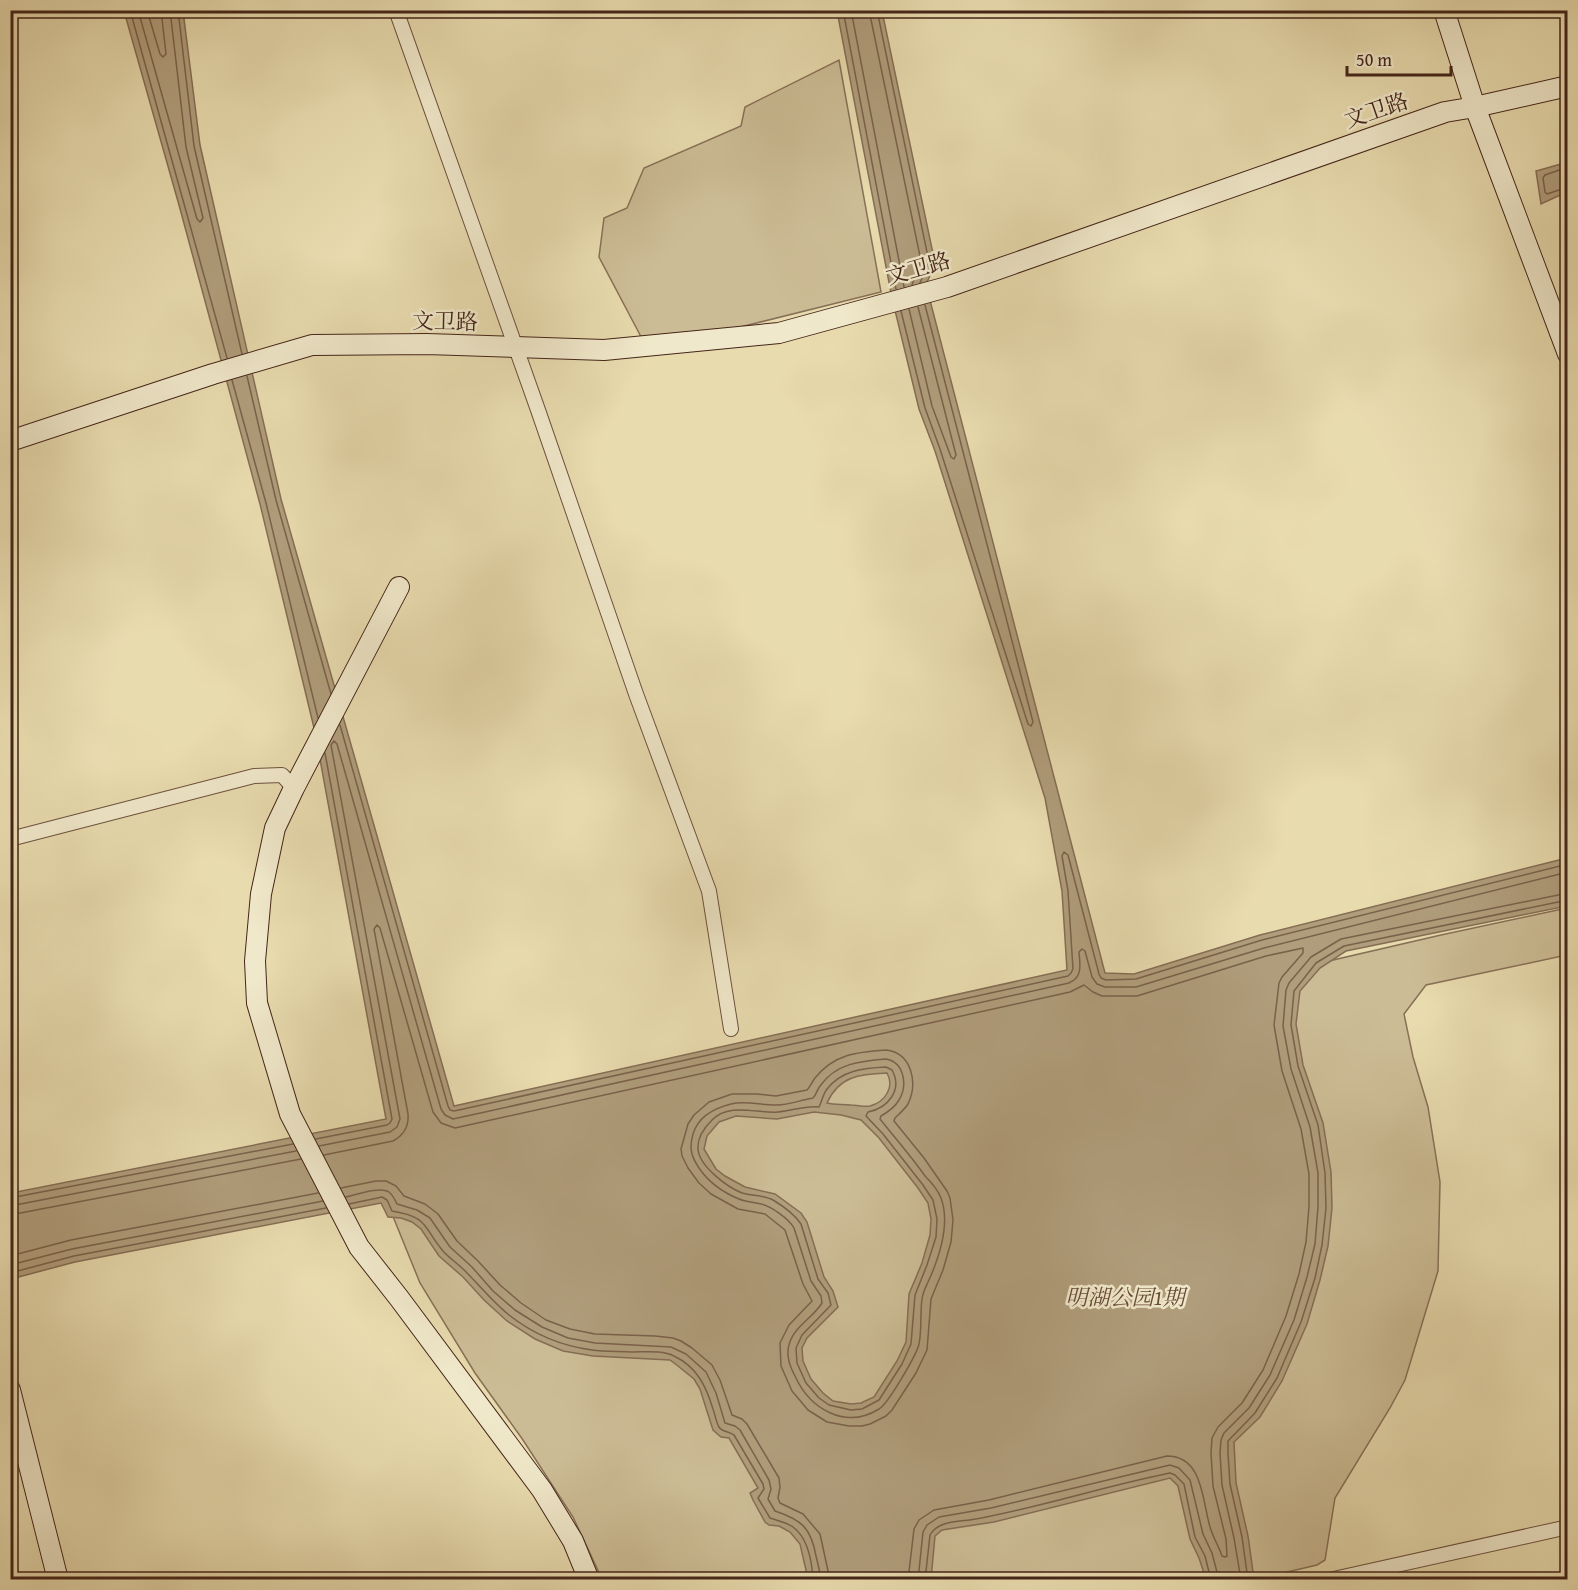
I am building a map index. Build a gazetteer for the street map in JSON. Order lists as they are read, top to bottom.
{
  "streets": {
    "street": ["文卫路"]
  },
  "parks": ["明湖公园1期"],
  "scale_bar": "50 m"
}
